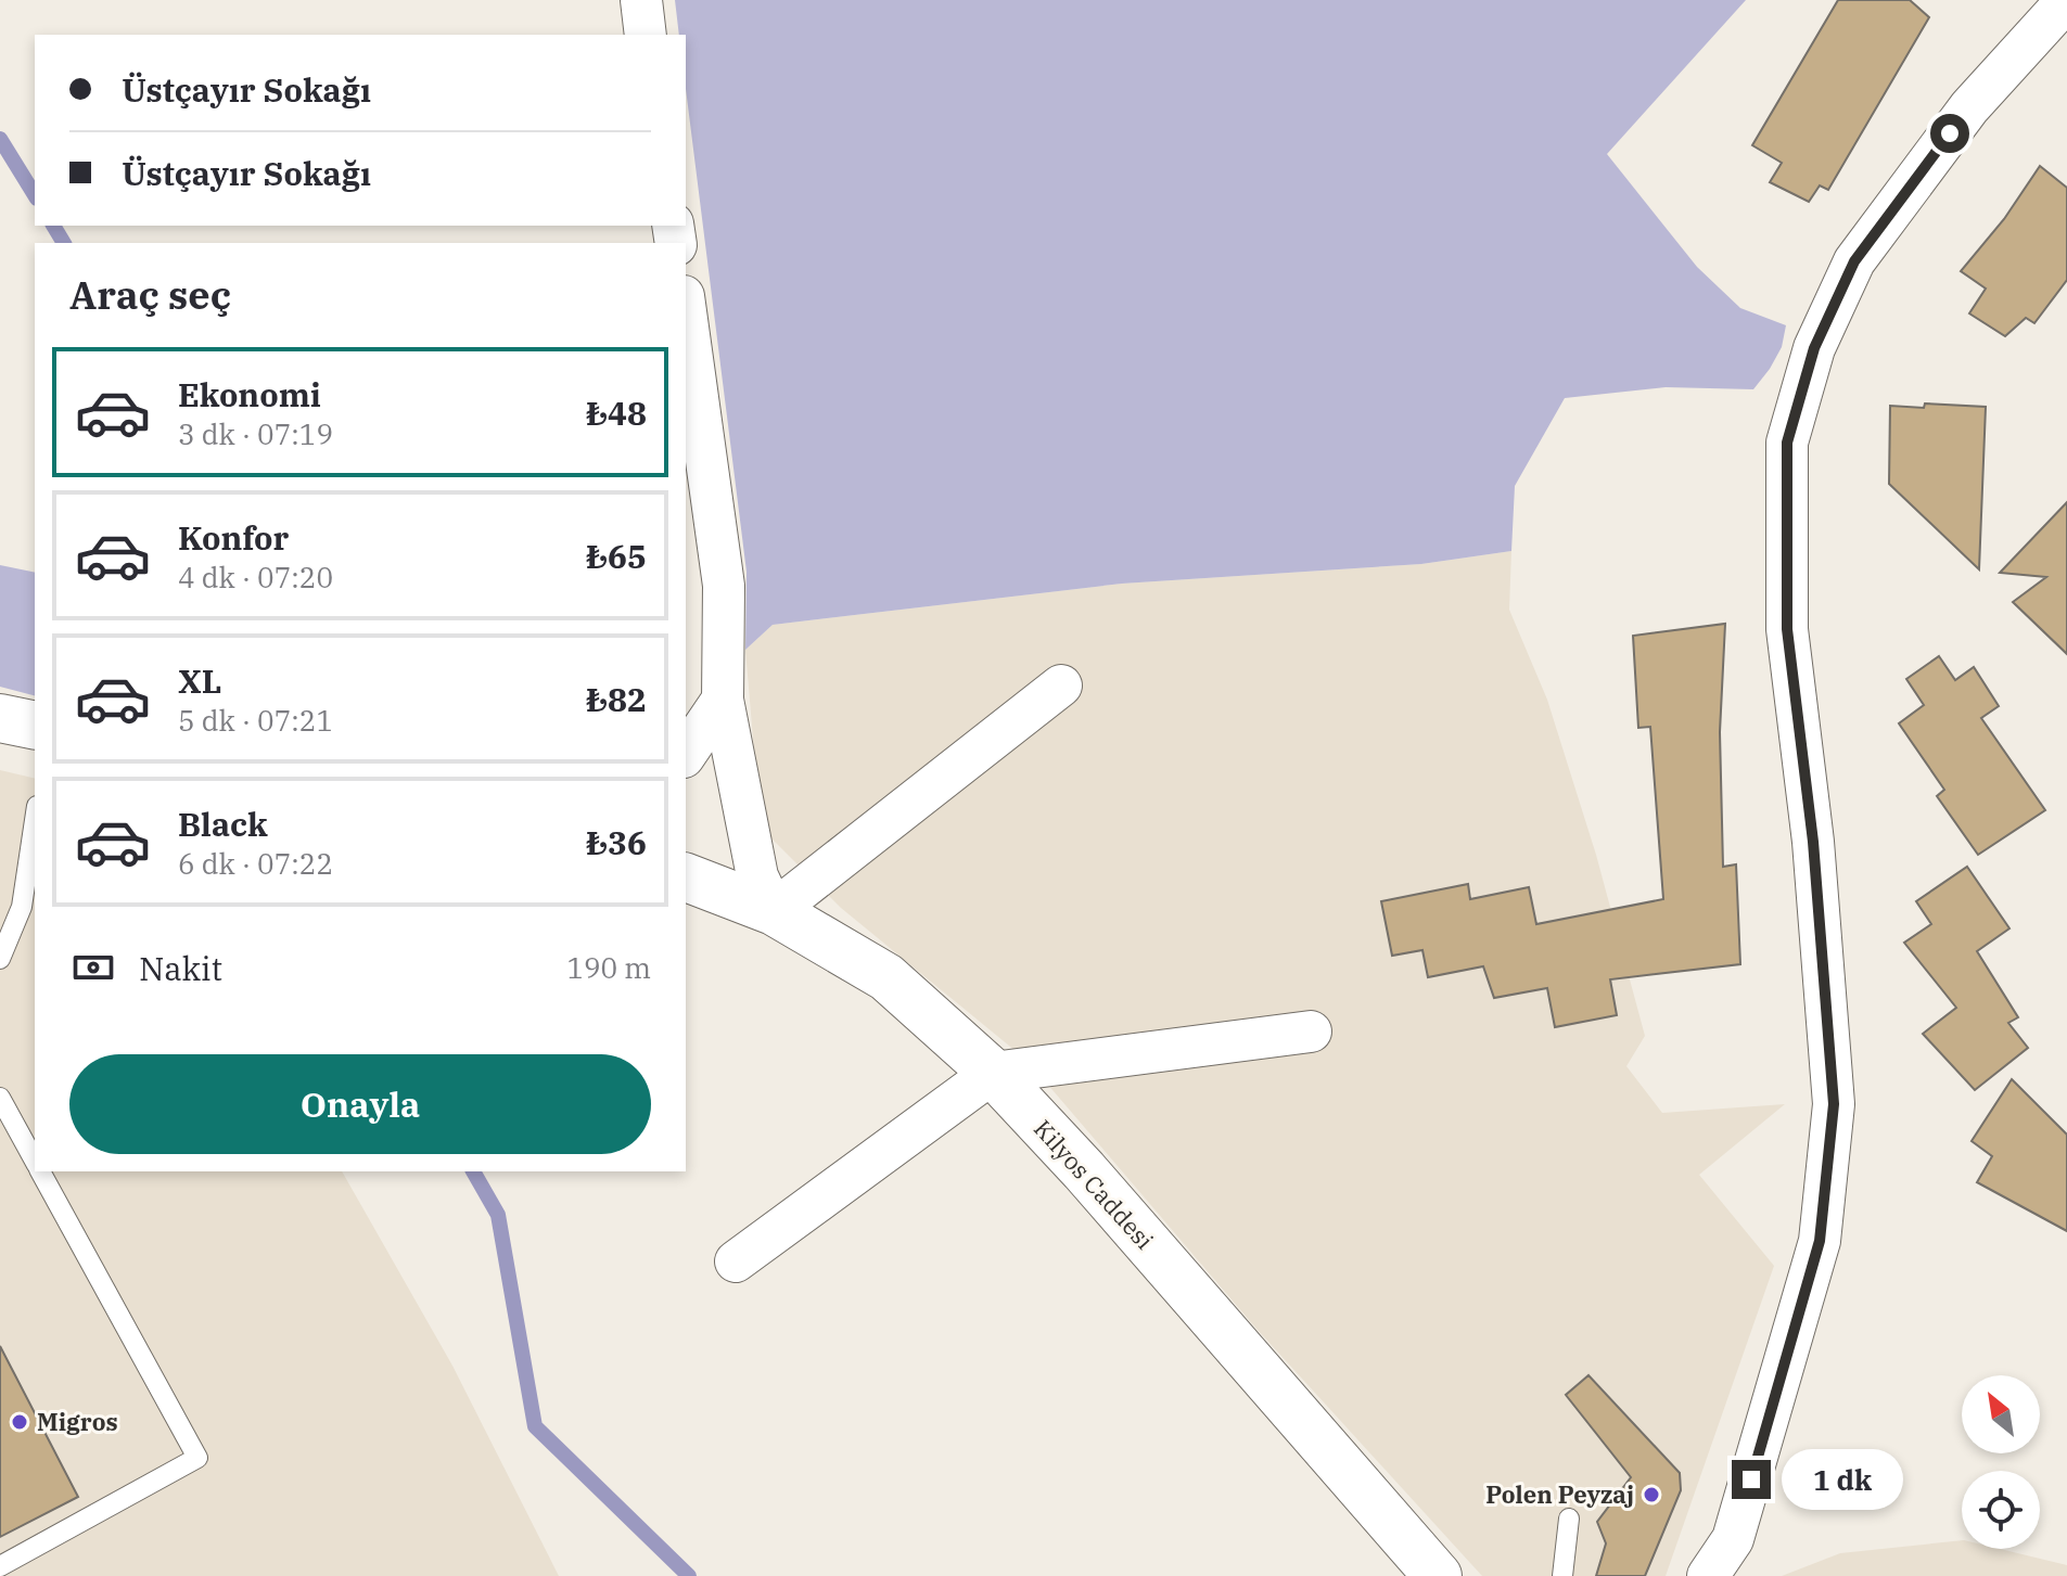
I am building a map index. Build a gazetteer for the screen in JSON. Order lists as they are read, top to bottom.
{
  "streets": {
    "street": ["Kilyos Caddesi"]
  },
  "places": ["Migros", "Polen Peyzaj"],
  "north": "top left",
  "page": {
    "banner": ["Üstçayır Sokağı", "Üstçayır Sokağı"],
    "heading": "Araç seç",
    "list": [
      {
        "name": "Ekonomi",
        "note": "3 dk · 07:19",
        "value": "₺48"
      },
      {
        "name": "Konfor",
        "note": "4 dk · 07:20",
        "value": "₺65"
      },
      {
        "name": "XL",
        "note": "5 dk · 07:21",
        "value": "₺82"
      },
      {
        "name": "Black",
        "note": "6 dk · 07:22",
        "value": "₺36"
      }
    ],
    "pay": ["Nakit", "190 m"],
    "buttons": "Onayla",
    "bubble": "1 dk"
  }
}
